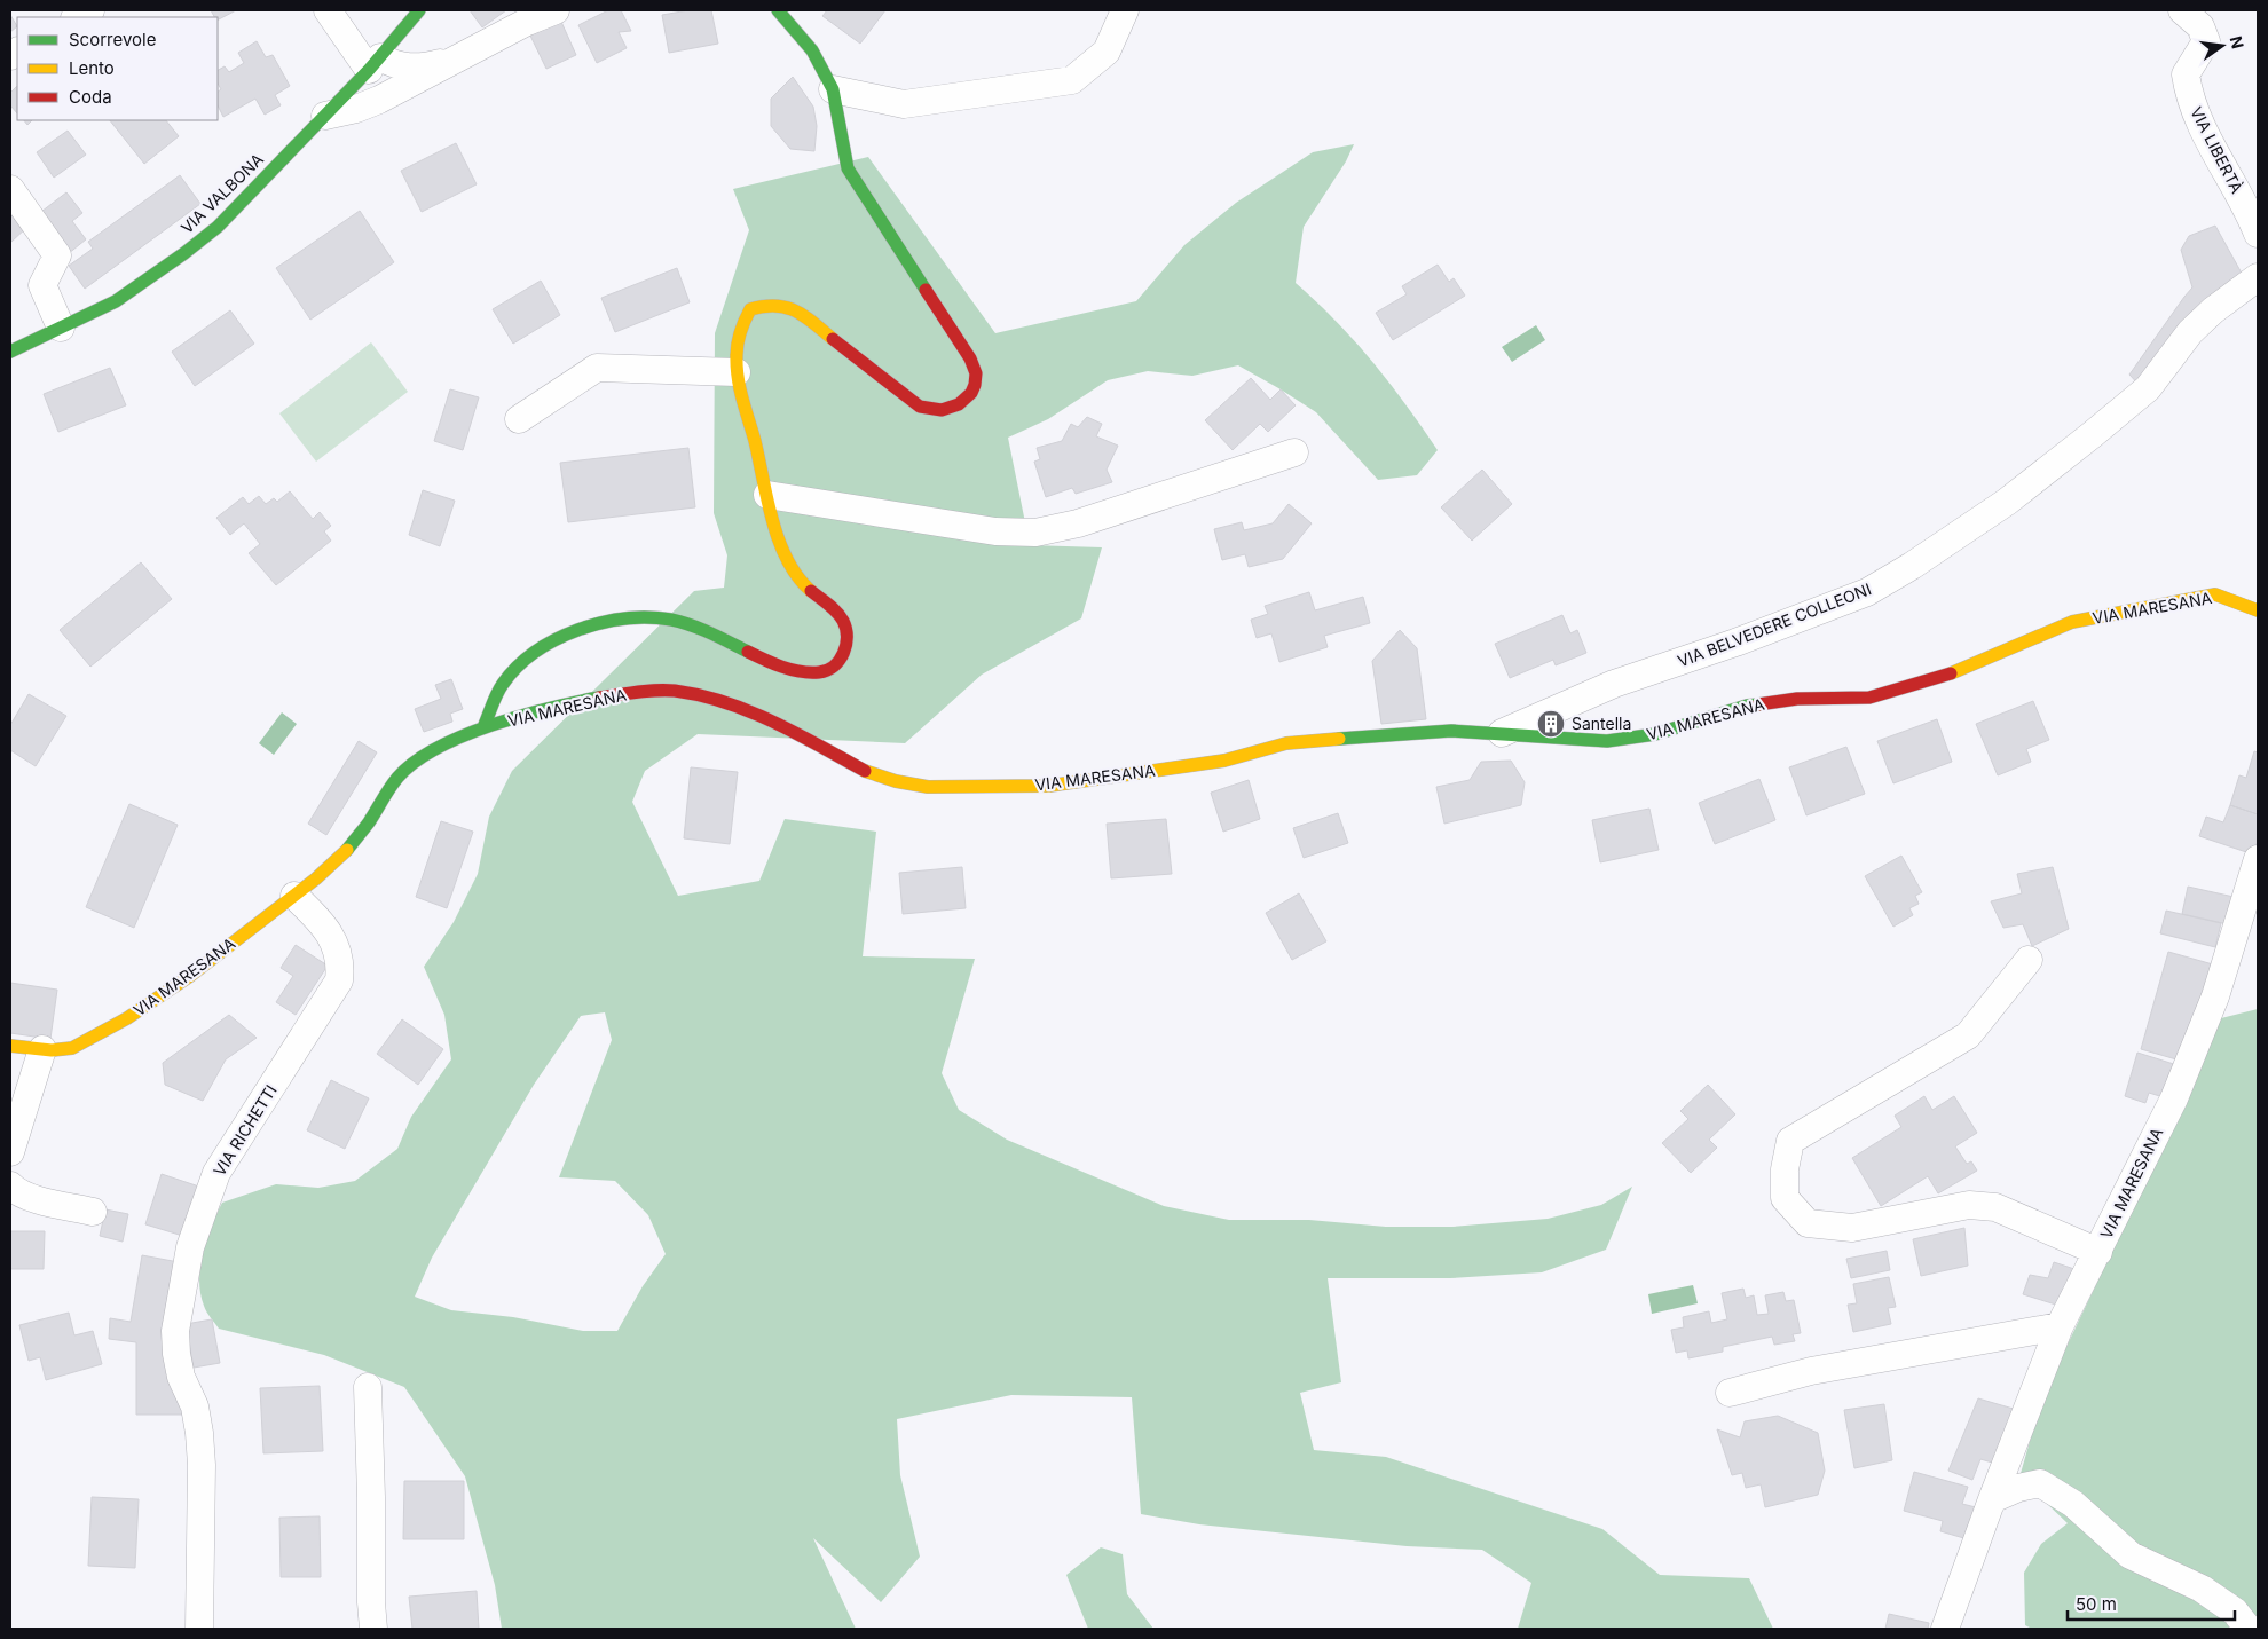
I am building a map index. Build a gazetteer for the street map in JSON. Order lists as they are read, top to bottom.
{
  "streets": {
    "street": [
      "VIA LIBERTÀ",
      "VIA VALBONA",
      "VIA MARESANA",
      "VIA BELVEDERE COLLEONI",
      "VIA RICHETTI"
    ]
  },
  "crossings": [
    ["VIA MARESANA", "VIA BELVEDERE COLLEONI"],
    ["VIA MARESANA", "VIA RICHETTI"]
  ],
  "places": {
    "building": ["Santella"]
  },
  "legend": ["Scorrevole", "Lento", "Coda"],
  "scale_bar": "50 m",
  "north": "right"
}
